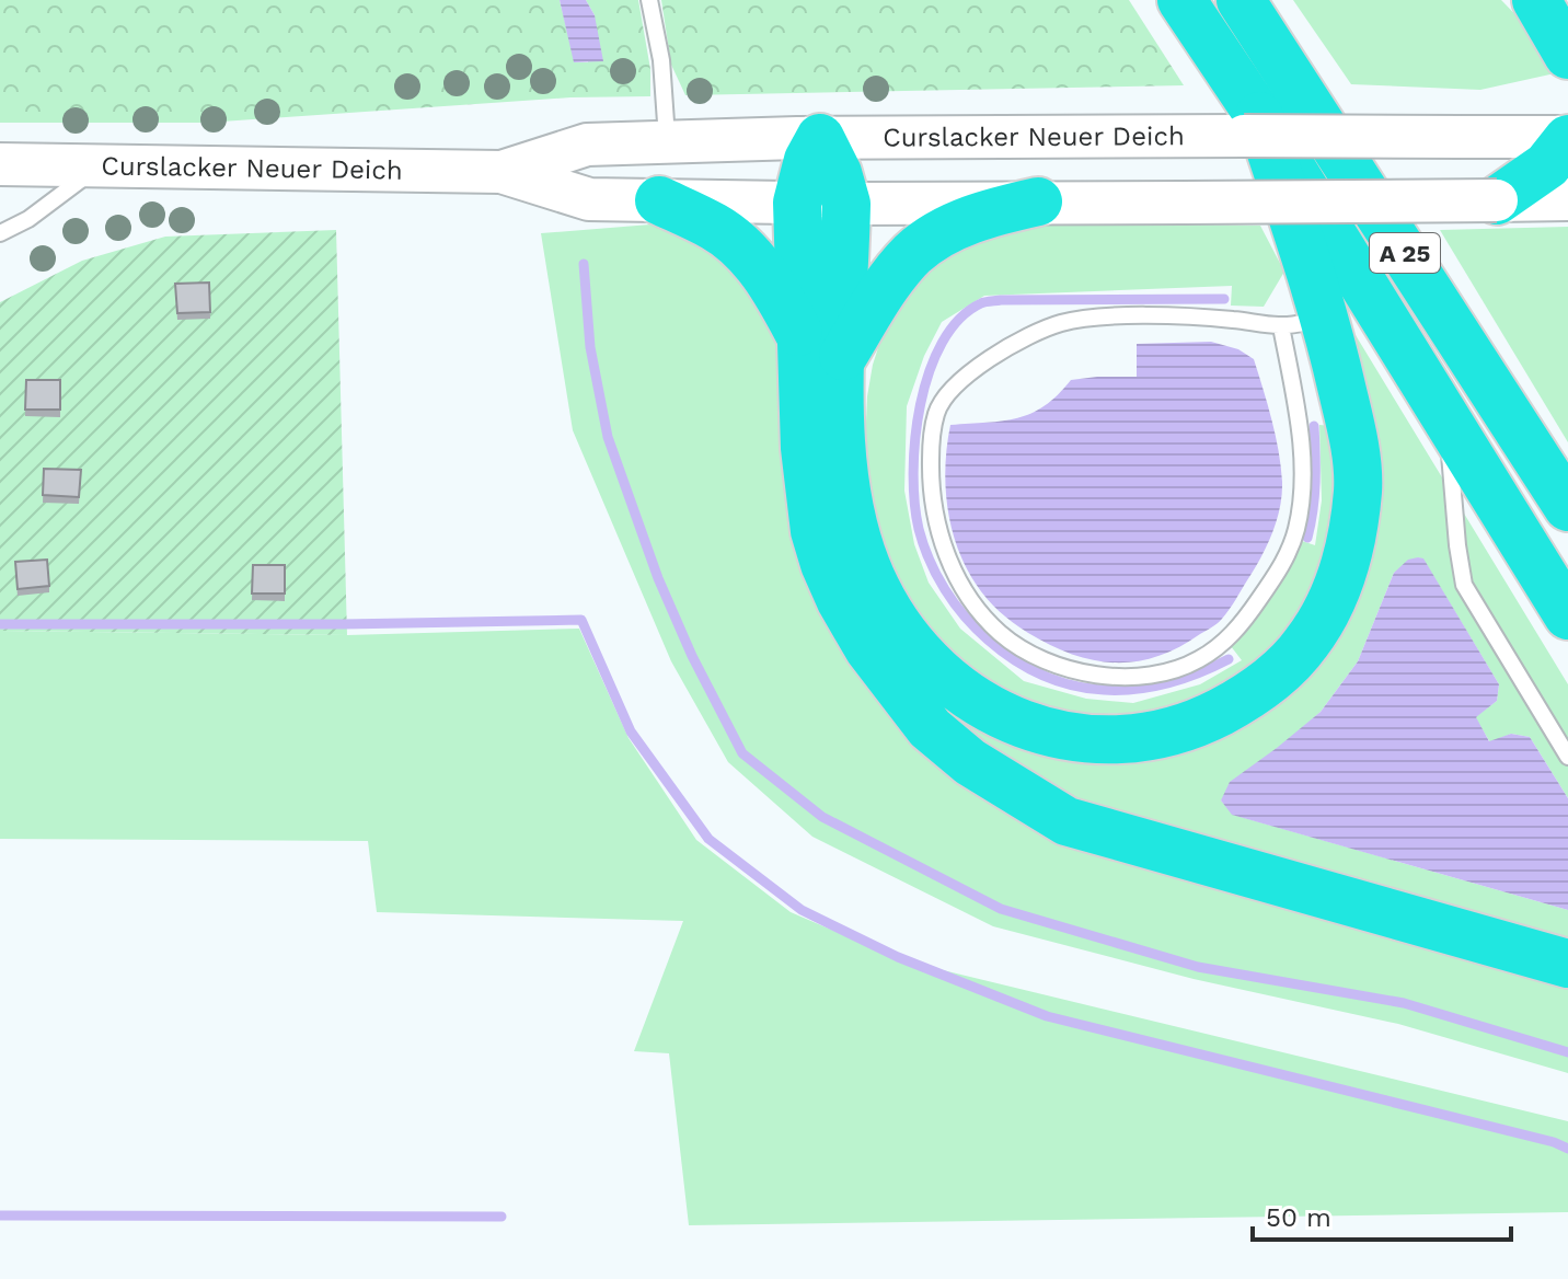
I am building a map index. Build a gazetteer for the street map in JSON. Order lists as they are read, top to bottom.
{
  "streets": {
    "highway": ["A 25"],
    "street": ["Curslacker Neuer Deich"]
  },
  "scale_bar": "50 m"
}
